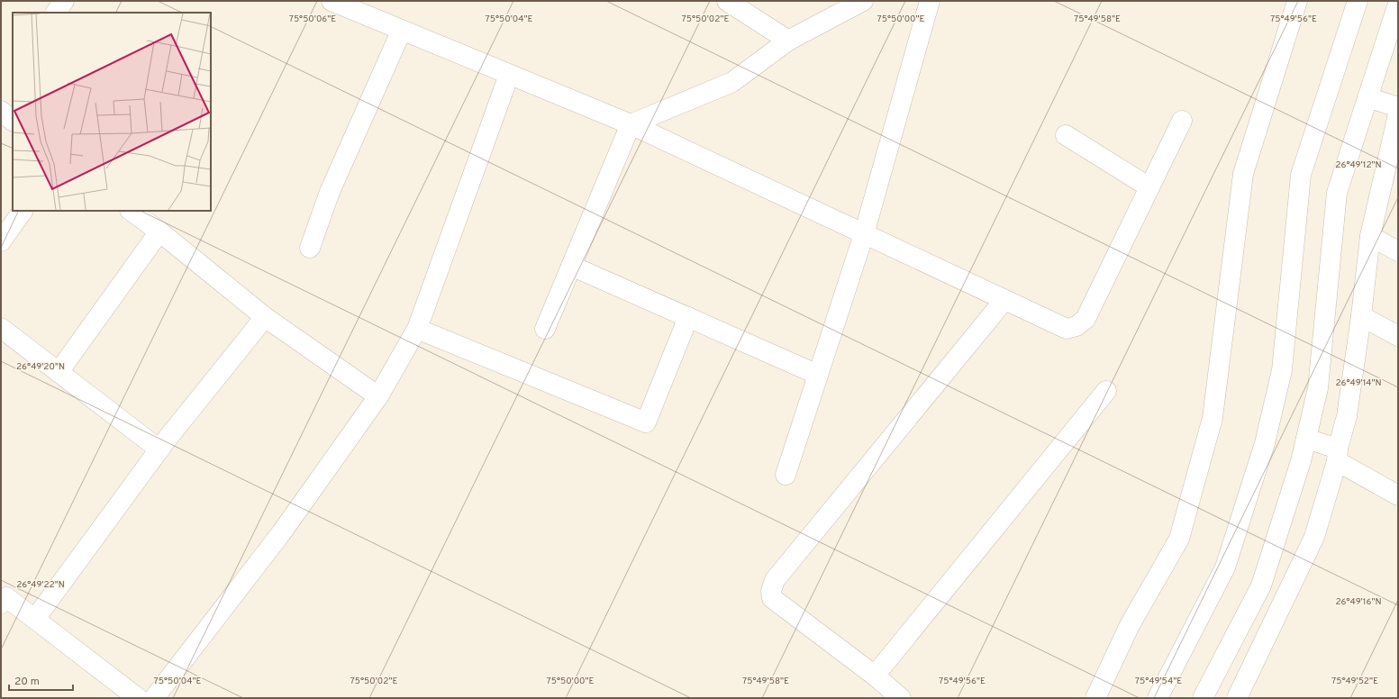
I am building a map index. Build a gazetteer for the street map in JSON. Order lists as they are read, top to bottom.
{
  "scale_bar": "20 m",
  "coordinates": [
    "75°50'06\"E",
    "75°50'04\"E",
    "75°50'02\"E",
    "75°50'00\"E",
    "75°49'58\"E",
    "75°49'56\"E",
    "26°49'12\"N",
    "26°49'20\"N",
    "26°49'14\"N",
    "26°49'22\"N",
    "26°49'16\"N",
    "75°49'54\"E",
    "75°49'52\"E"
  ]
}
